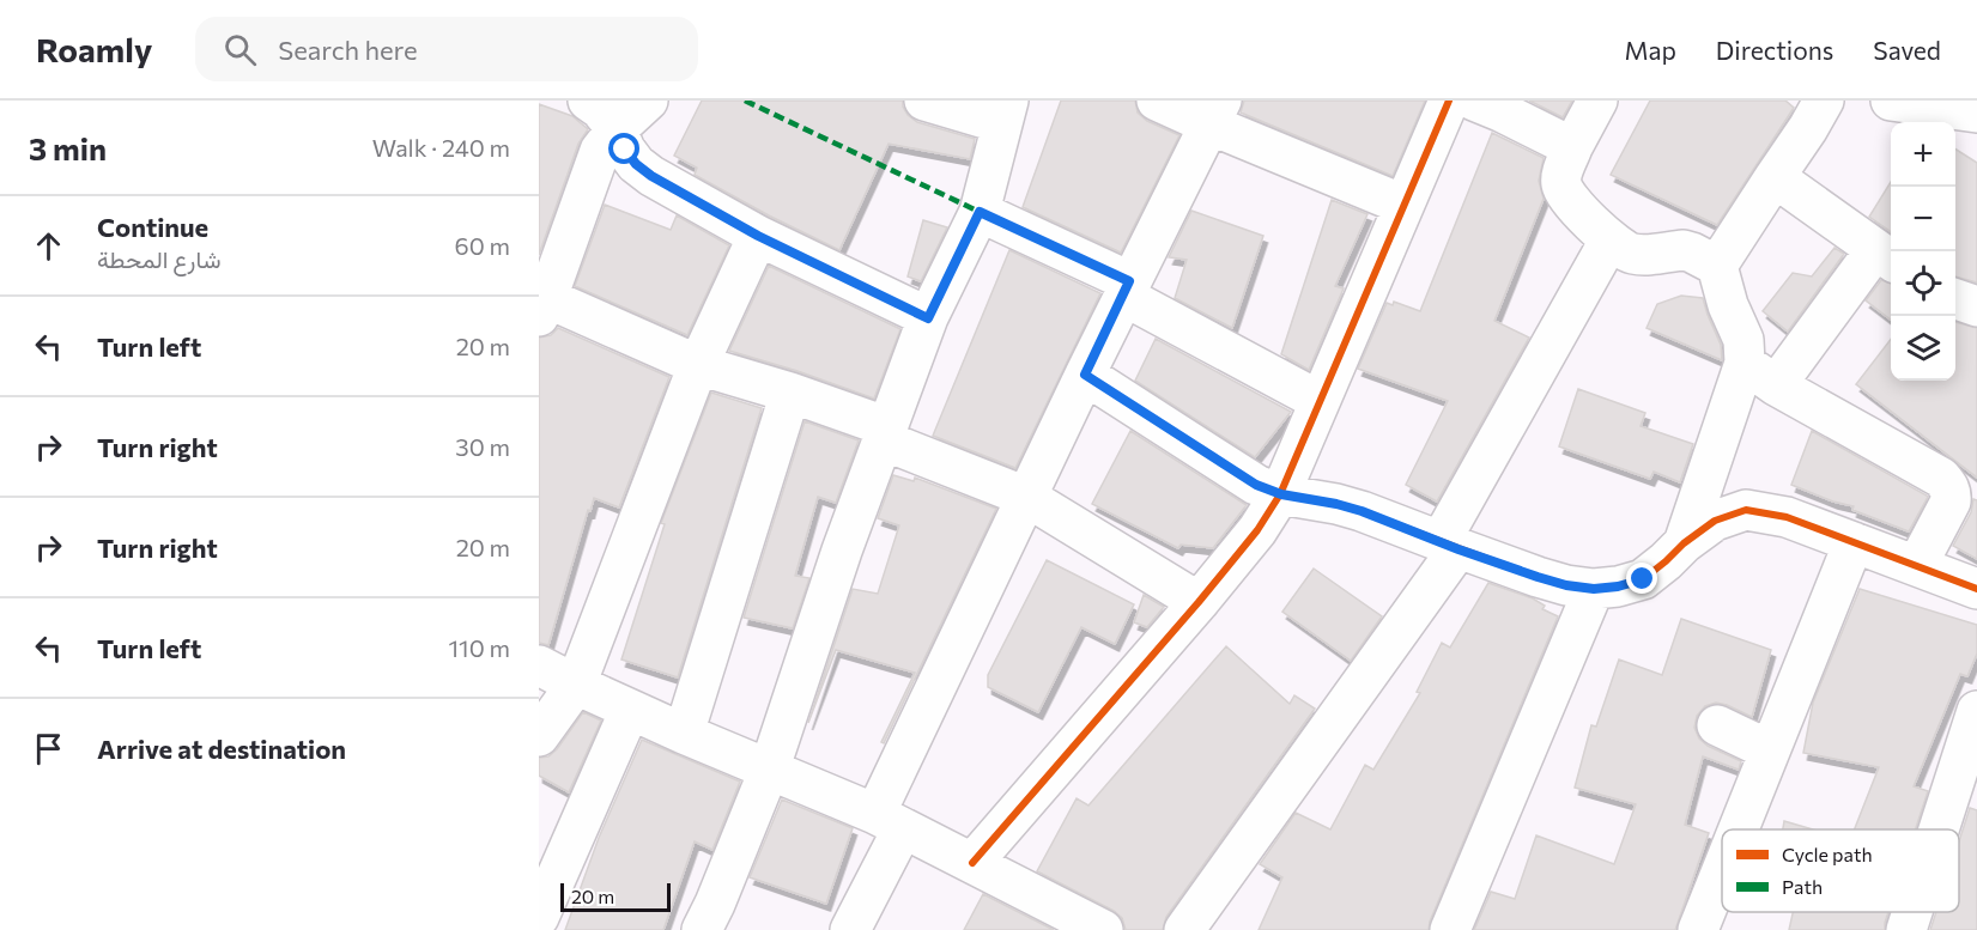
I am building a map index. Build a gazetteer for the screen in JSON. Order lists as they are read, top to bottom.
{
  "legend": ["Cycle path", "Path"],
  "scale_bar": "20 m",
  "page": {
    "header": "Roamly",
    "search": "Search here",
    "nav": ["Map", "Directions", "Saved"],
    "heading": ["3 min", "Walk · 240 m"],
    "map_buttons": ["+", "−"],
    "list": [
      ["Continue", "شارع المحطة", "60 m"],
      ["Turn left", "20 m"],
      ["Turn right", "30 m"],
      ["Turn right", "20 m"],
      ["Turn left", "110 m"],
      "Arrive at destination"
    ],
    "scale": "20 m"
  }
}
